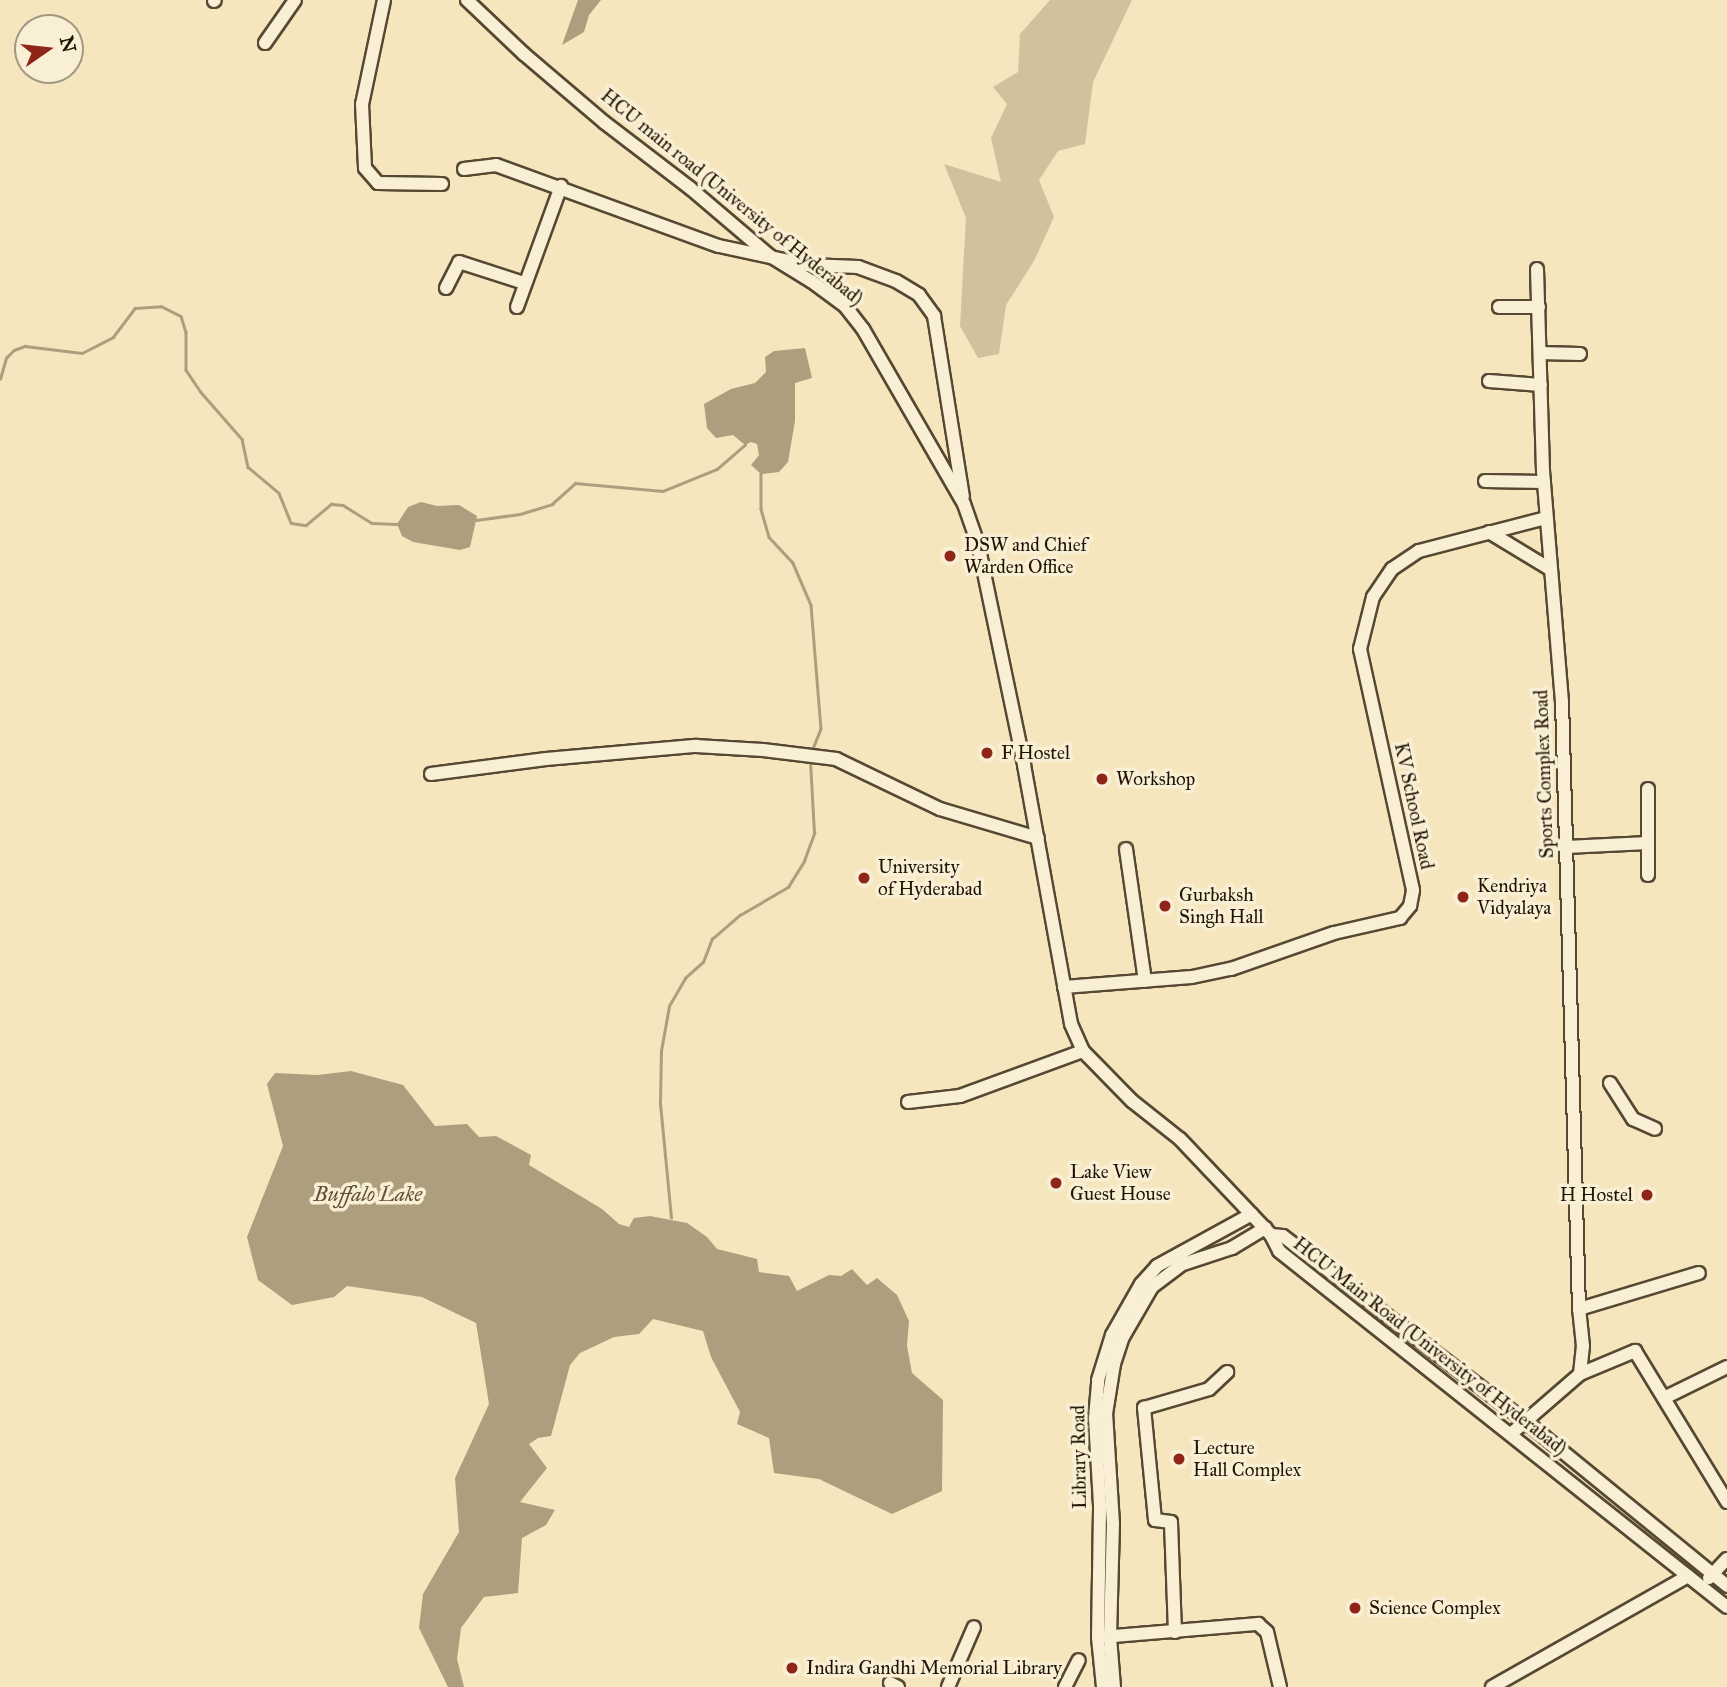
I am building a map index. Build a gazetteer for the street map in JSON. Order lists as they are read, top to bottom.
{
  "streets": {
    "street": [
      "HCU main road (University of Hyderabad)",
      "Sports Complex Road",
      "KV School Road",
      "HCU Main Road (University of Hyderabad)",
      "Library Road"
    ]
  },
  "crossings": [
    ["HCU main road (University of Hyderabad)", "KV School Road"],
    ["HCU main road (University of Hyderabad)", "HCU Main Road (University of Hyderabad)"],
    ["HCU main road (University of Hyderabad)", "Library Road"],
    ["Sports Complex Road", "KV School Road"]
  ],
  "water": ["Buffalo Lake"],
  "places": [
    "DSW and Chief Warden Office",
    "F Hostel",
    "Workshop",
    "University of Hyderabad",
    "Kendriya Vidyalaya",
    "Gurbaksh Singh Hall",
    "Lake View Guest House",
    "H Hostel",
    "Lecture Hall Complex",
    "Science Complex",
    "Indira Gandhi Memorial Library"
  ],
  "north": "right"
}
